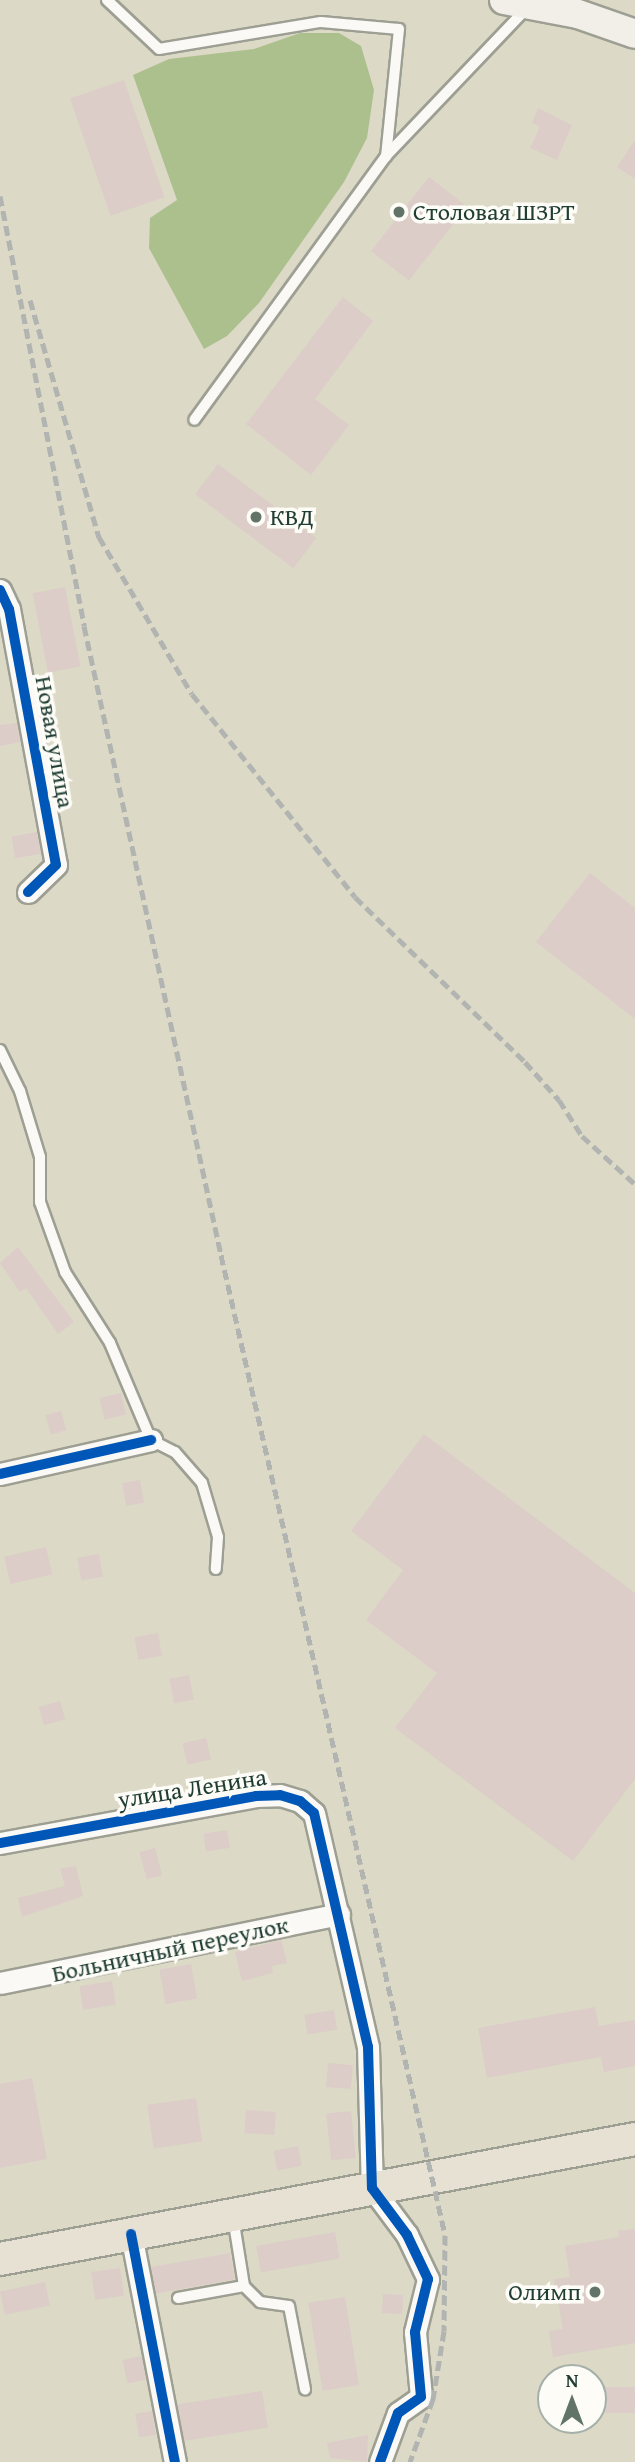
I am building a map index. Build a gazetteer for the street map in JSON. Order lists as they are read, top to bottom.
{
  "streets": {
    "street": ["Новая улица", "улица Ленина", "Больничный переулок"]
  },
  "crossings": [
    ["улица Ленина", "Больничный переулок"]
  ],
  "places": ["Столовая ШЗРТ", "КВД", "Олимп"],
  "north": "top"
}
